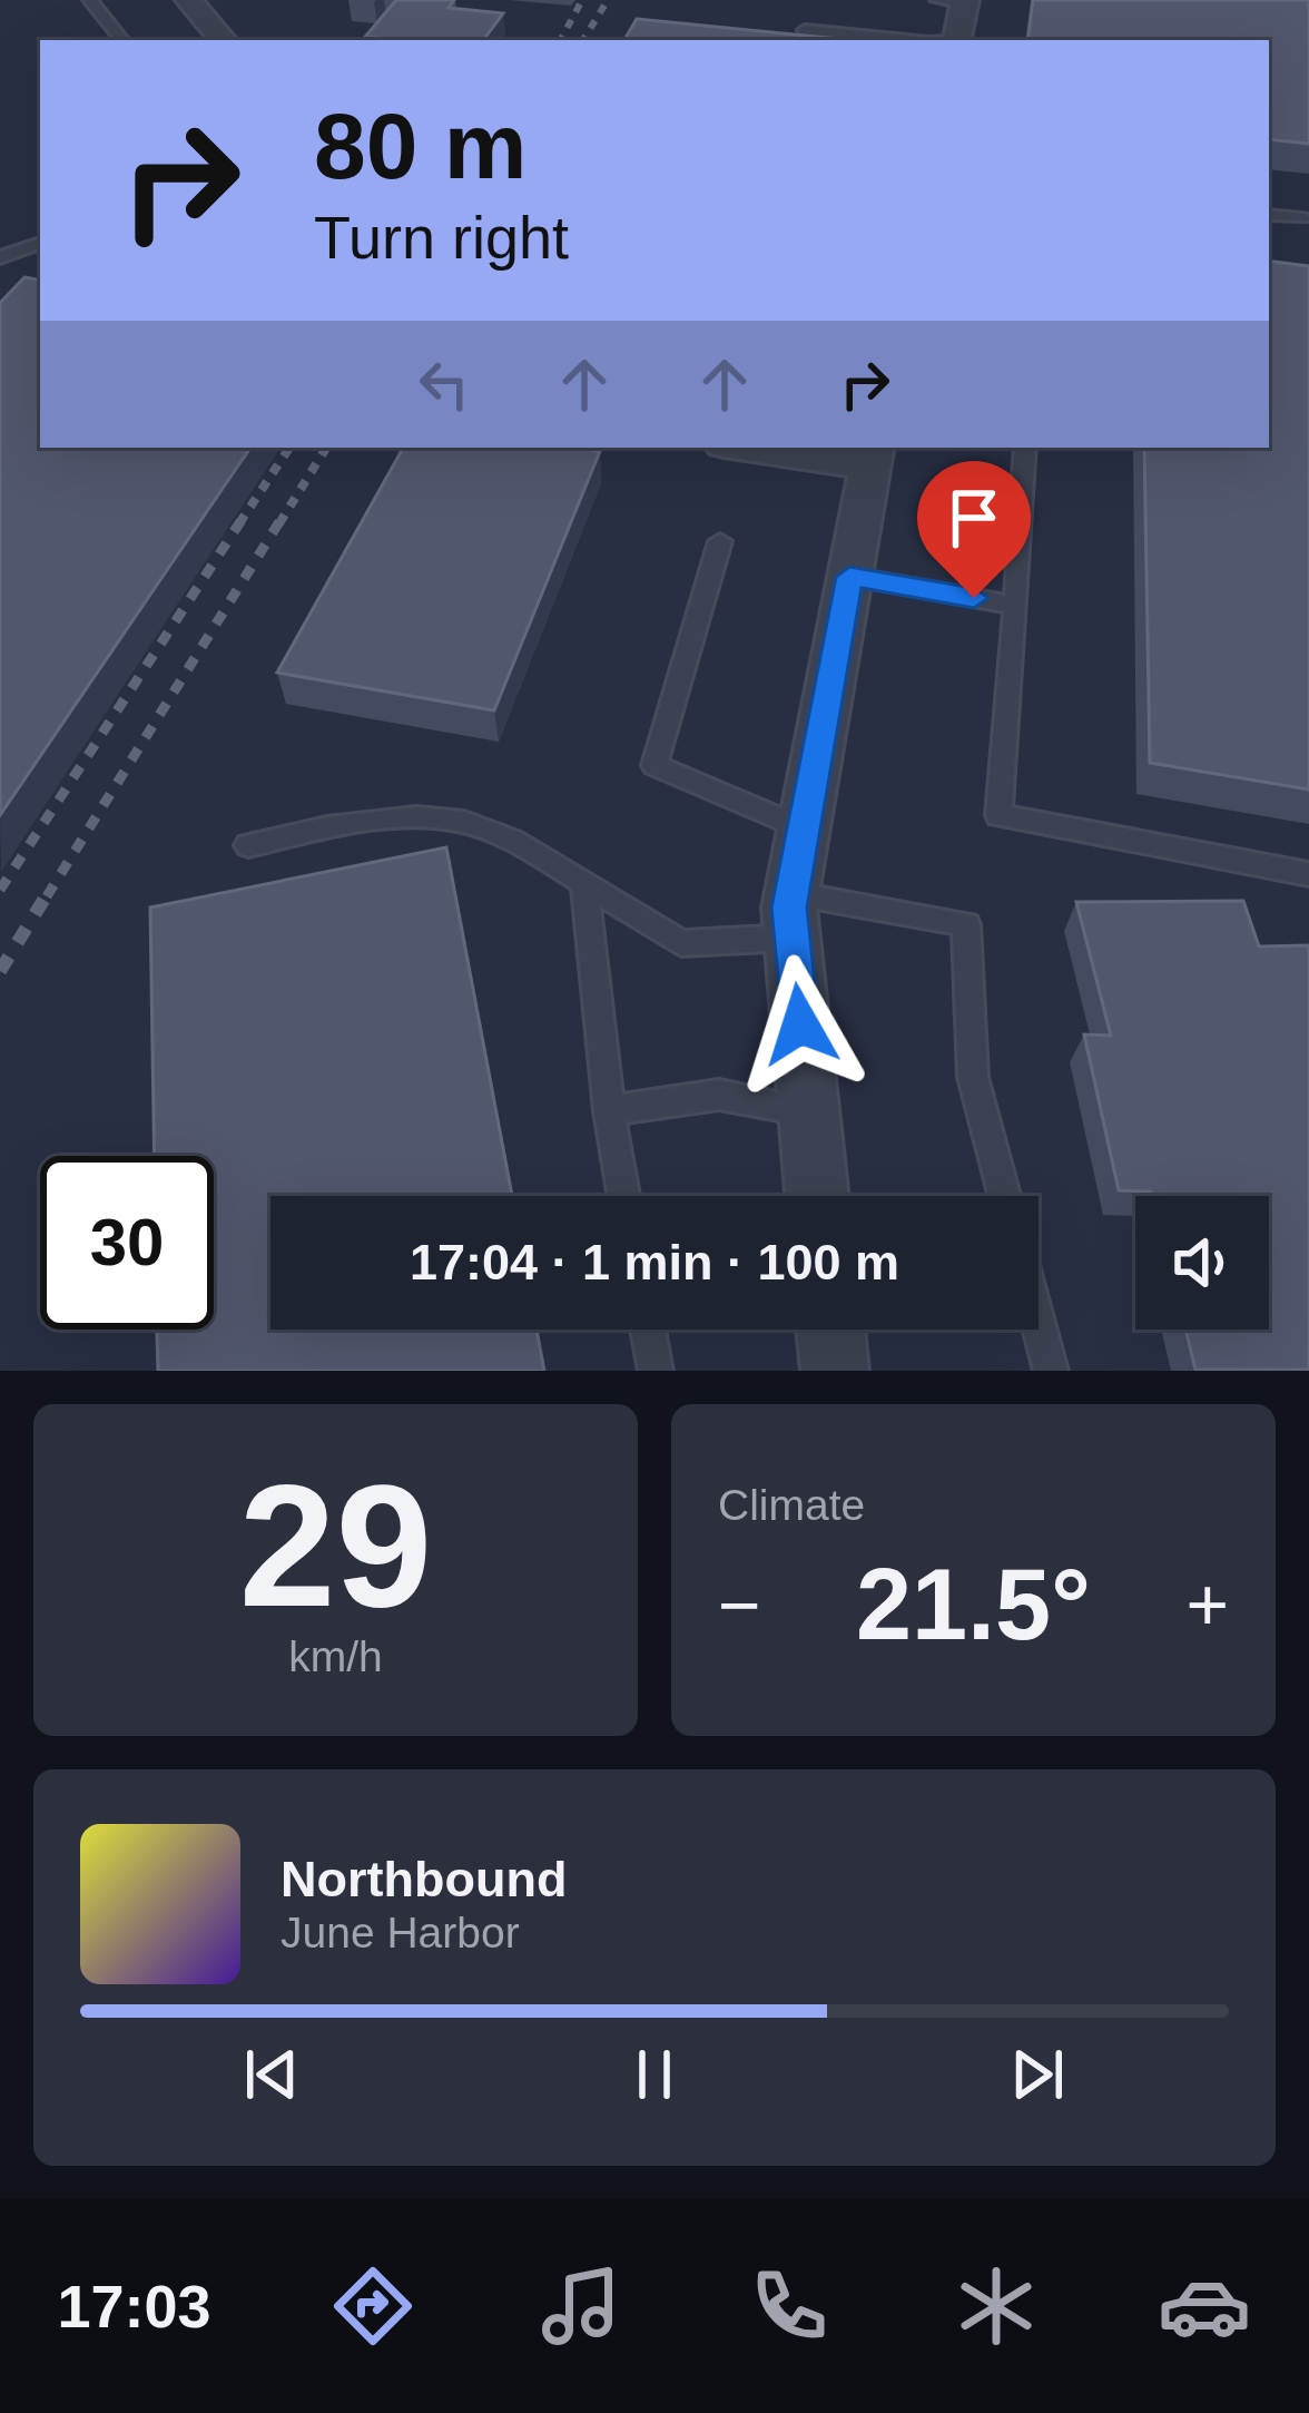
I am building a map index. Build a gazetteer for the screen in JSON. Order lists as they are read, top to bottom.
{
  "page": {
    "turn": ["80 m", "Turn right"],
    "limit": "30",
    "trip": "17:04 · 1 min · 100 m",
    "tile": [
      ["29", "km/h"],
      "Climate"
    ],
    "heat": ["−", "21.5°", "+"],
    "song": ["Northbound", "June Harbor"],
    "tabs": "17:03"
  }
}
